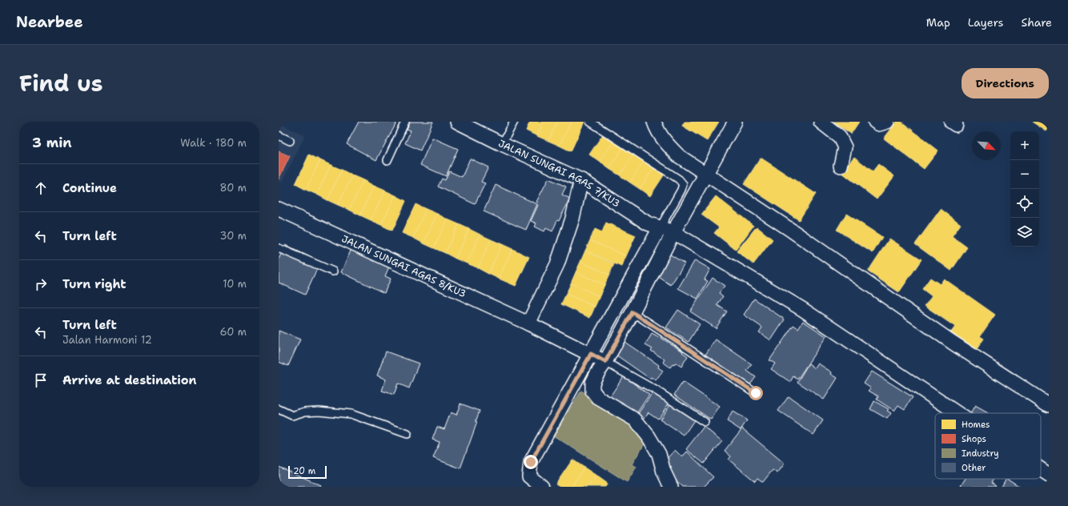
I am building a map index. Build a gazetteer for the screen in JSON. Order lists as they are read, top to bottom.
{
  "streets": {
    "street": ["JALAN SUNGAI AGAS 7/KU3", "JALAN SUNGAI AGAS 8/KU3"]
  },
  "legend": [
    "Homes",
    "Shops",
    "Industry",
    "Other"
  ],
  "scale_bar": "20 m",
  "north": "bottom right",
  "page": {
    "header": "Nearbee",
    "nav": ["Map", "Layers", "Share"],
    "title": "Find us",
    "buttons": "Directions",
    "heading": ["3 min", "Walk · 180 m"],
    "map_buttons": ["+", "−"],
    "list": [
      ["Continue", "80 m"],
      ["Turn left", "30 m"],
      ["Turn right", "10 m"],
      ["Turn left", "Jalan Harmoni 12", "60 m"],
      "Arrive at destination"
    ],
    "scale": "20 m"
  }
}
